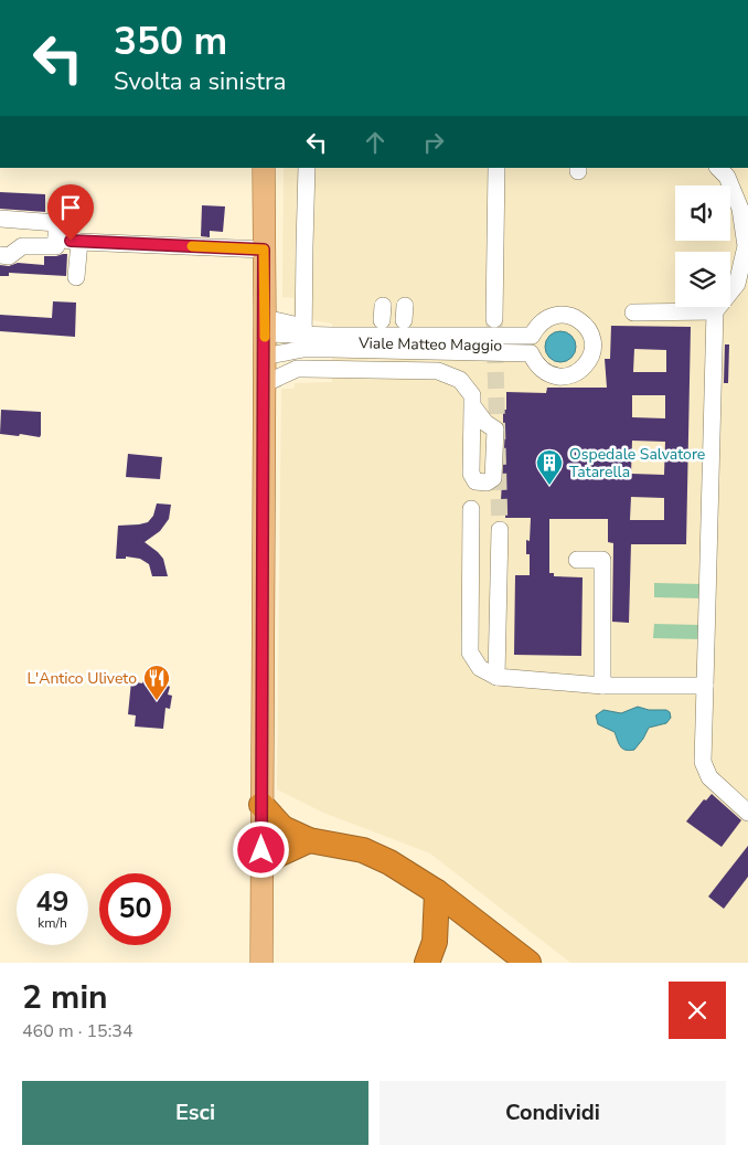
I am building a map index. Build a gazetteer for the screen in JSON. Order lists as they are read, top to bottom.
{
  "streets": {
    "street": ["Viale Matteo Maggio"]
  },
  "places": {
    "building": ["Ospedale Salvatore Tatarella"],
    "restaurant": ["L'Antico Uliveto"]
  },
  "page": {
    "turn": ["350 m", "Svolta a sinistra"],
    "speed": "49 km/h",
    "limit": "50",
    "heading": ["2 min", "460 m · 15:34"],
    "buttons": ["Esci", "Condividi"]
  }
}
